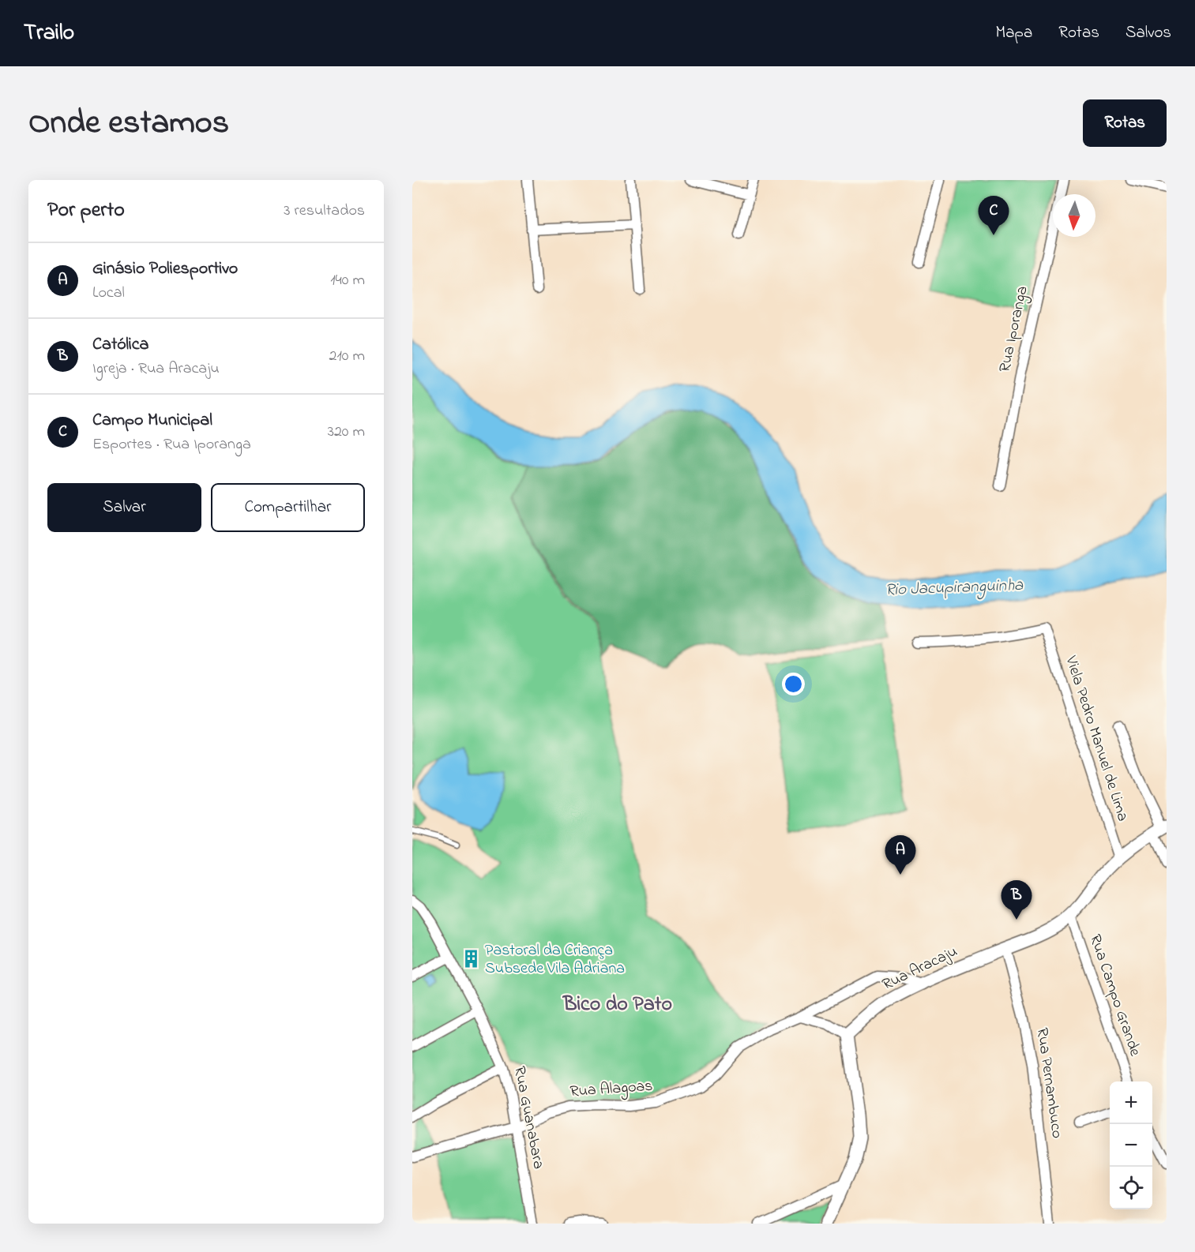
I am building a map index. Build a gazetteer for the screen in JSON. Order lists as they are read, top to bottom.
{
  "streets": {
    "street": [
      "Rua Iporanga",
      "Viela Pedro Manuel de Lima",
      "Rua Aracaju",
      "Rua Campo Grande",
      "Rua Pernambuco",
      "Rua Alagoas",
      "Rua Guanabara"
    ]
  },
  "crossings": [
    ["Viela Pedro Manuel de Lima", "Rua Aracaju"],
    ["Rua Aracaju", "Rua Campo Grande"],
    ["Rua Aracaju", "Rua Pernambuco"],
    ["Rua Aracaju", "Rua Alagoas"],
    ["Rua Alagoas", "Rua Guanabara"]
  ],
  "districts": ["Bico do Pato"],
  "water": ["Rio Jacupiranguinha"],
  "places": {
    "building": ["Pastoral da Criança Subsede Vila Adriana"]
  },
  "north": "bottom",
  "page": {
    "header": "Trailo",
    "nav": ["Mapa", "Rotas", "Salvos"],
    "title": "Onde estamos",
    "buttons": [
      "Rotas",
      ["Salvar", "Compartilhar"]
    ],
    "heading": ["Por perto", "3 resultados"],
    "pins": ["C", "A", "B"],
    "list": [
      {
        "mark": "A",
        "name": "Ginásio Poliesportivo",
        "note": "Local",
        "value": "140 m"
      },
      {
        "mark": "B",
        "name": "Católica",
        "note": "Igreja · Rua Aracaju",
        "value": "210 m"
      },
      {
        "mark": "C",
        "name": "Campo Municipal",
        "note": "Esportes · Rua Iporanga",
        "value": "320 m"
      }
    ],
    "map_buttons": ["+", "−"]
  }
}
